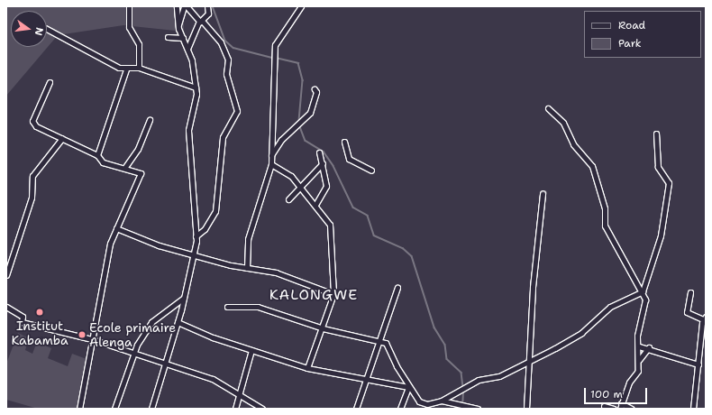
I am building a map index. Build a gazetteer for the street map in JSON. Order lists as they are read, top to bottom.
{
  "districts": ["KALONGWE"],
  "places": ["Institut Kabamba", "Ecole primaire Alenga"],
  "legend": ["Road", "Park"],
  "scale_bar": "100 m",
  "north": "right"
}
